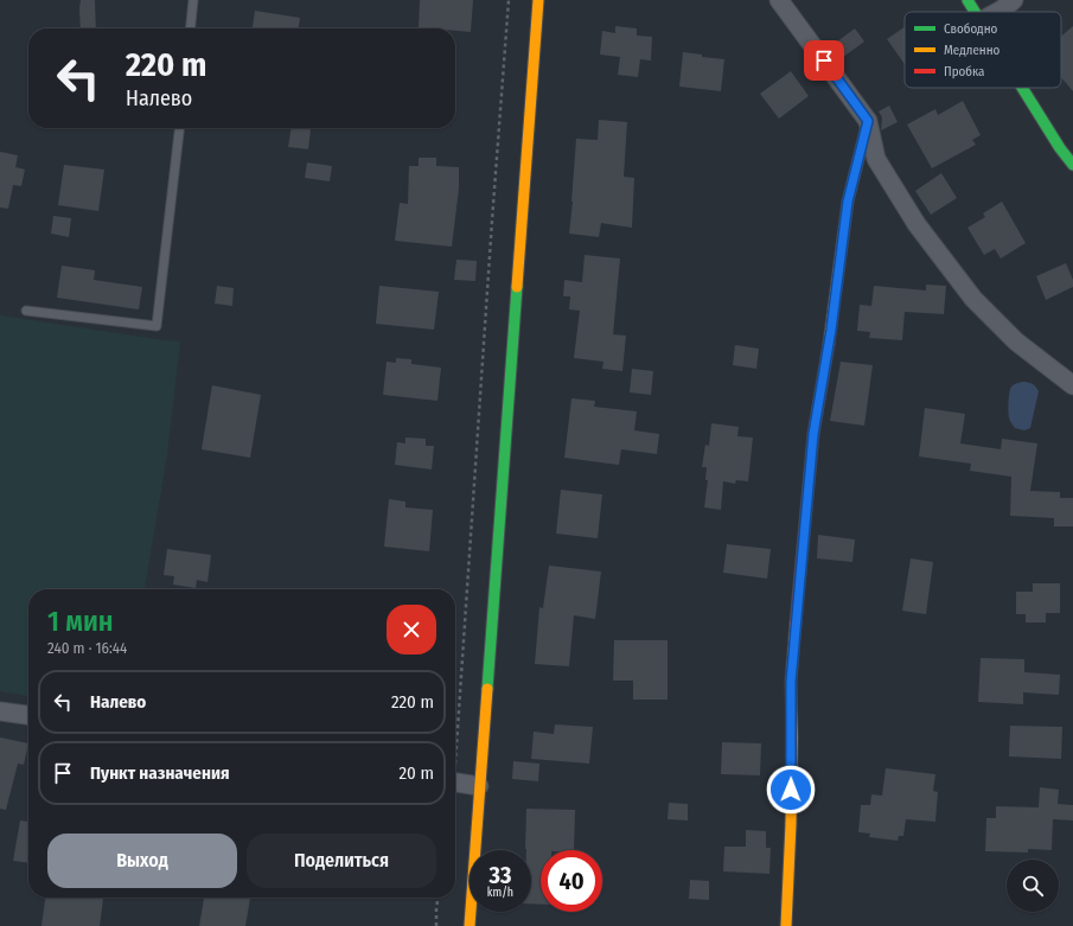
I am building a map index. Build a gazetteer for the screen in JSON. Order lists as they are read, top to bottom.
{
  "legend": ["Свободно", "Медленно", "Пробка"],
  "page": {
    "turn": ["220 m", "Налево"],
    "heading": ["1 мин", "240 m · 16:44"],
    "list": [
      {
        "name": "Налево",
        "value": "220 m"
      },
      {
        "name": "Пункт назначения",
        "value": "20 m"
      }
    ],
    "buttons": ["Выход", "Поделиться"],
    "speed": "33 km/h",
    "limit": "40"
  }
}
